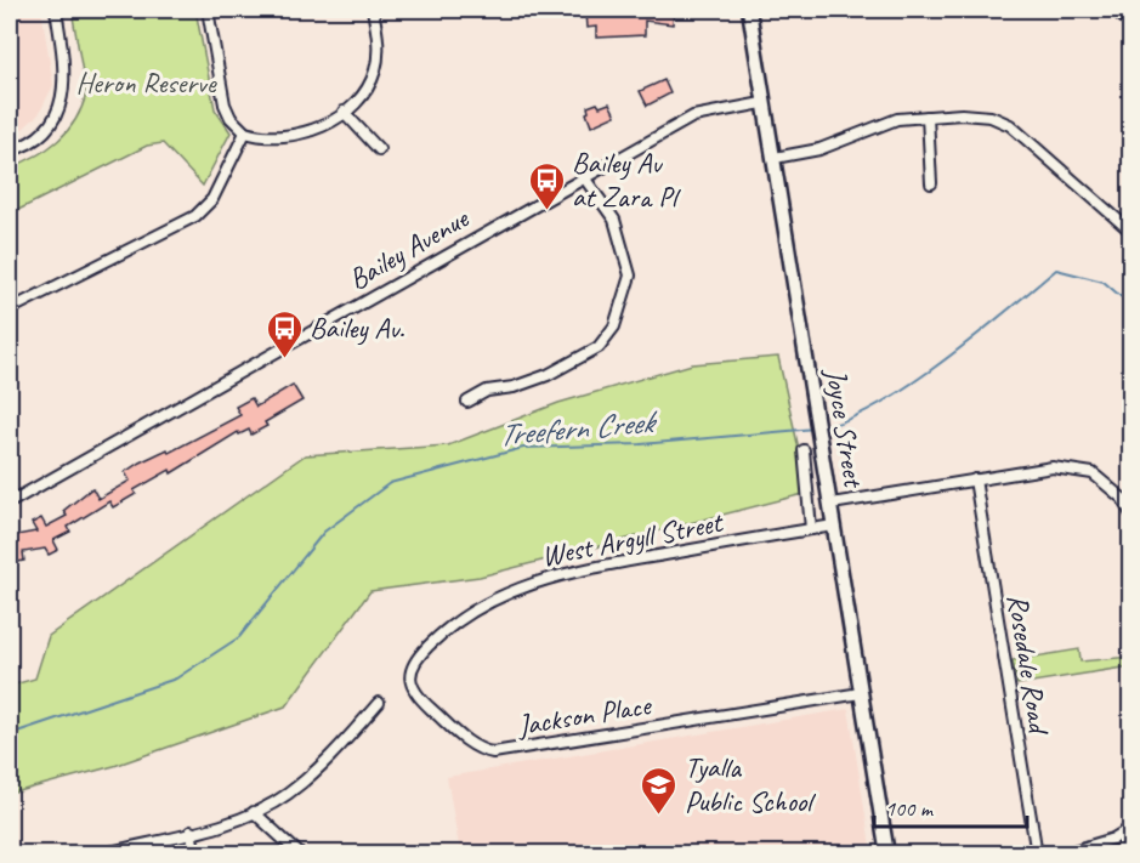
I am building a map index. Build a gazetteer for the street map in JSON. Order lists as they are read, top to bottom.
{
  "streets": {
    "street": [
      "Bailey Avenue",
      "Joyce Street",
      "West Argyll Street",
      "Rosedale Road",
      "Jackson Place"
    ]
  },
  "crossings": [
    ["Bailey Avenue", "Joyce Street"],
    ["Joyce Street", "West Argyll Street"],
    ["Joyce Street", "Jackson Place"],
    ["West Argyll Street", "Jackson Place"]
  ],
  "water": ["Treefern Creek"],
  "parks": ["Heron Reserve"],
  "places": {
    "bus stop": ["Bailey Av at Zara Pl", "Bailey Av."],
    "school or university": ["Tyalla Public School"]
  },
  "scale_bar": "100 m"
}
